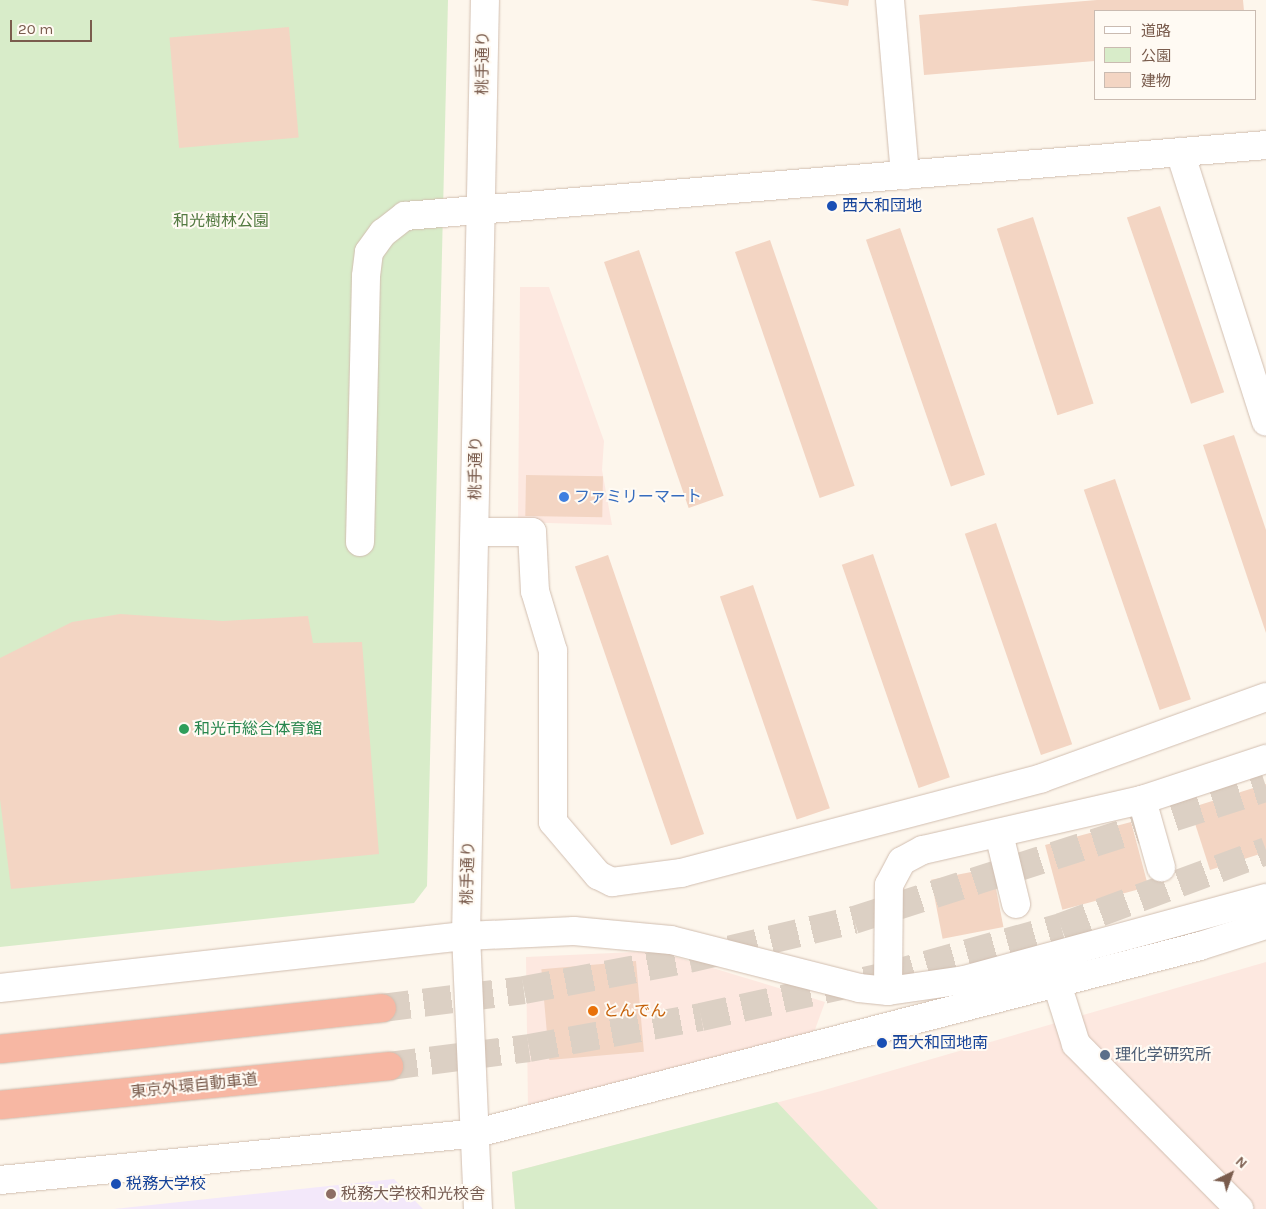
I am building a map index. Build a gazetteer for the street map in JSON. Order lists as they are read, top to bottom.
{
  "streets": {
    "highway": ["東京外環自動車道"],
    "street": ["桃手通り"]
  },
  "parks": ["和光樹林公園"],
  "places": [
    "西大和団地",
    "ファミリーマート",
    "和光市総合体育館",
    "とんでん",
    "西大和団地南",
    "理化学研究所",
    "税務大学校",
    "税務大学校和光校舎"
  ],
  "legend": ["道路", "公園", "建物"],
  "scale_bar": "20 m",
  "north": "top right"
}
